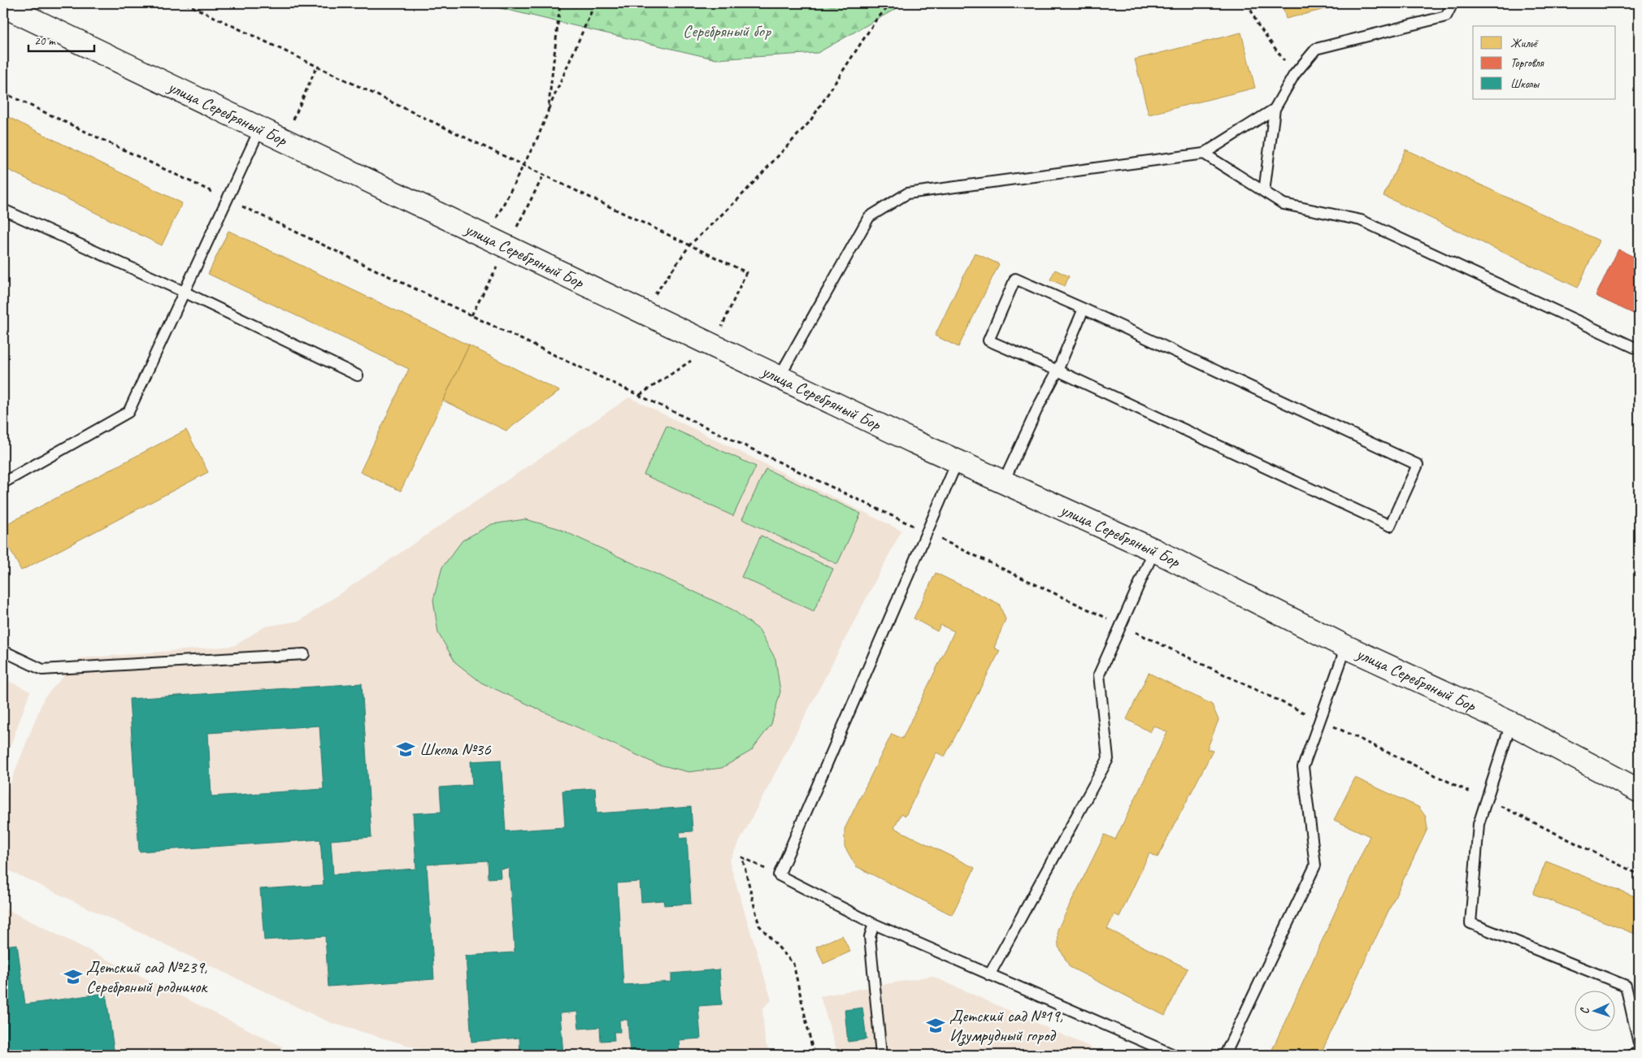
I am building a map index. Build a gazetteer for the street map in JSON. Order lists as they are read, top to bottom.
{
  "streets": {
    "street": ["улица Серебряный Бор"]
  },
  "parks": ["Серебряный бор"],
  "places": {
    "school or university": ["Школа №36", "Детский сад №239, Серебряный родничок", "Детский сад №19, Изумрудный город"]
  },
  "legend": ["Жильё", "Торговля", "Школы"],
  "scale_bar": "20 m",
  "north": "left"
}
